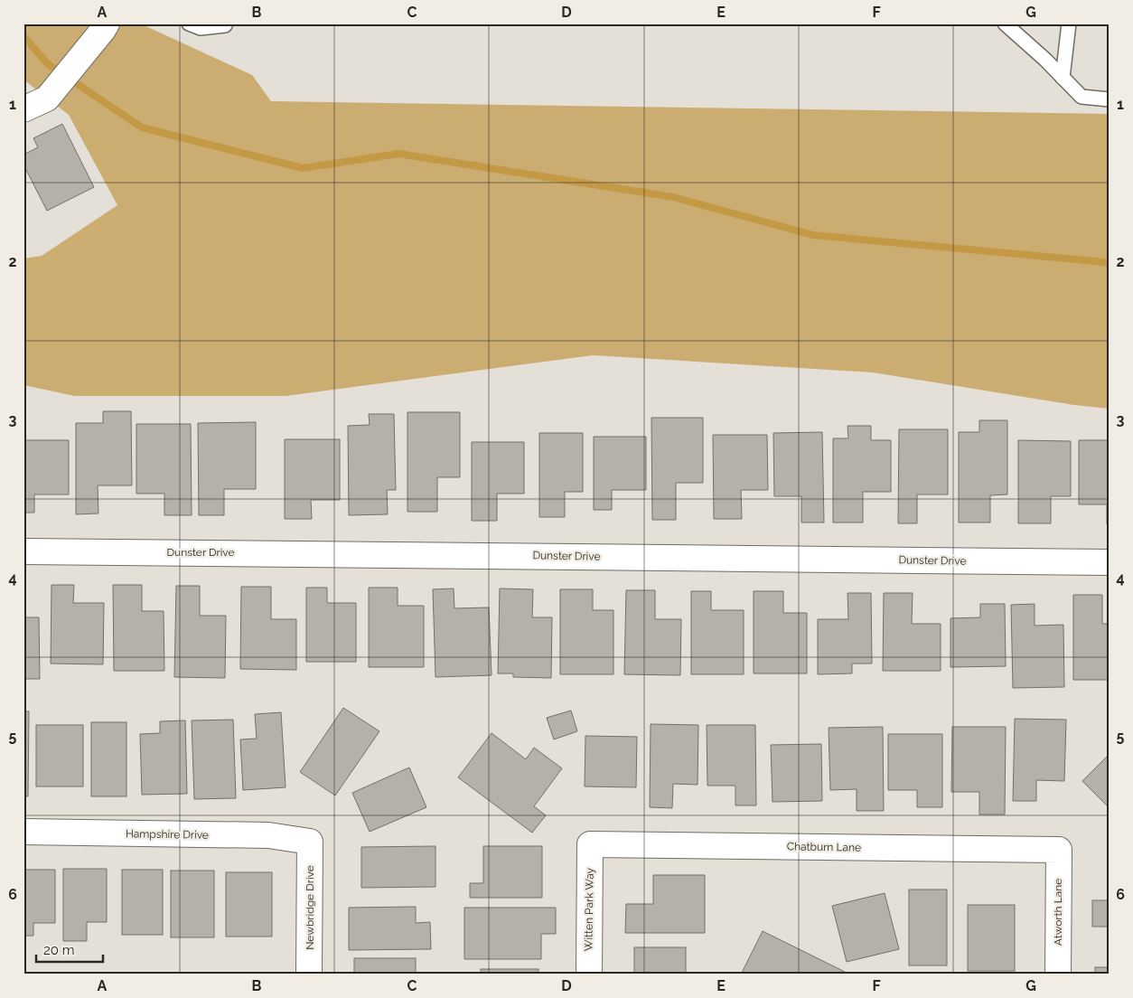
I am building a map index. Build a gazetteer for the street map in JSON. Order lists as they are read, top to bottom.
{
  "streets": {
    "street": [
      "Dunster Drive",
      "Hampshire Drive",
      "Chatburn Lane",
      "Newbridge Drive",
      "Witten Park Way",
      "Atworth Lane"
    ]
  },
  "crossings": [
    ["Hampshire Drive", "Newbridge Drive"],
    ["Chatburn Lane", "Witten Park Way"],
    ["Chatburn Lane", "Atworth Lane"]
  ],
  "scale_bar": "20 m",
  "grid": {
    "columns": [
      "A",
      "B",
      "C",
      "D",
      "E",
      "F",
      "G"
    ],
    "rows": [
      "1",
      "2",
      "3",
      "4",
      "5",
      "6"
    ]
  }
}
